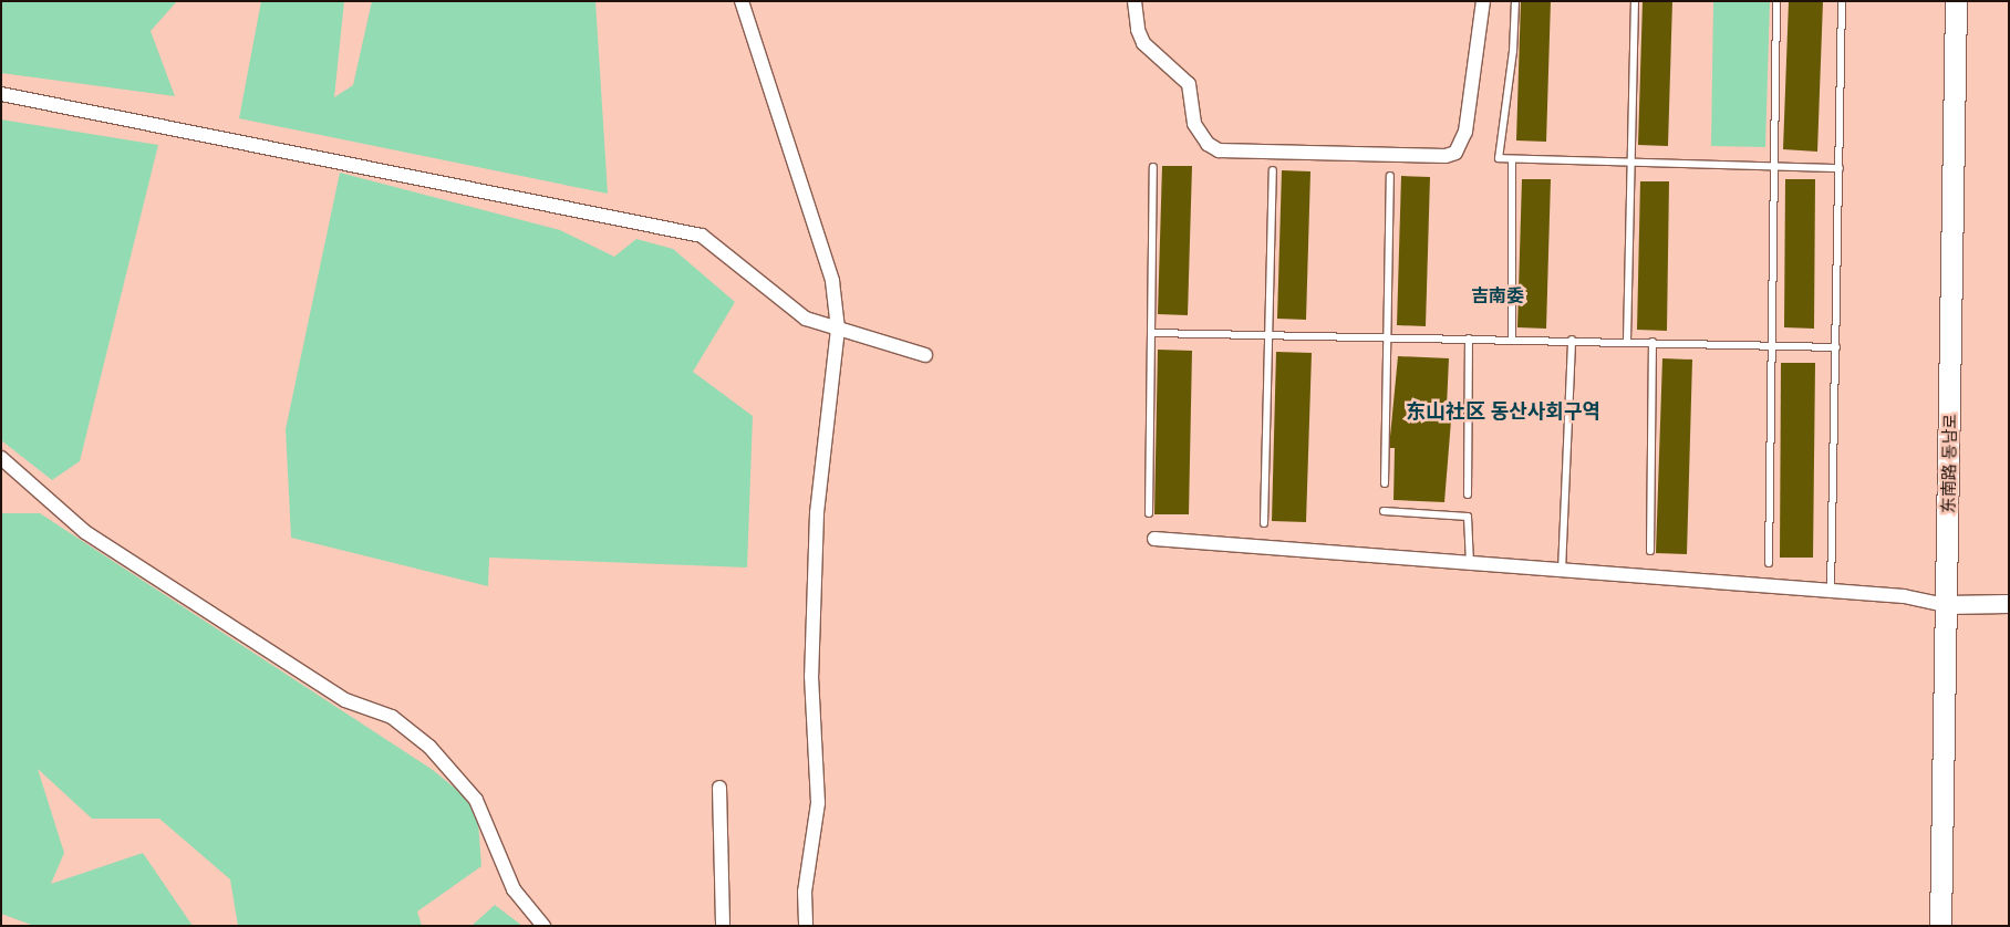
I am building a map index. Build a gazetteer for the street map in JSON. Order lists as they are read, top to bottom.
{
  "streets": {
    "main road": ["东南路 동남로"]
  },
  "districts": ["吉南委", "东山社区 동산사회구역"]
}
